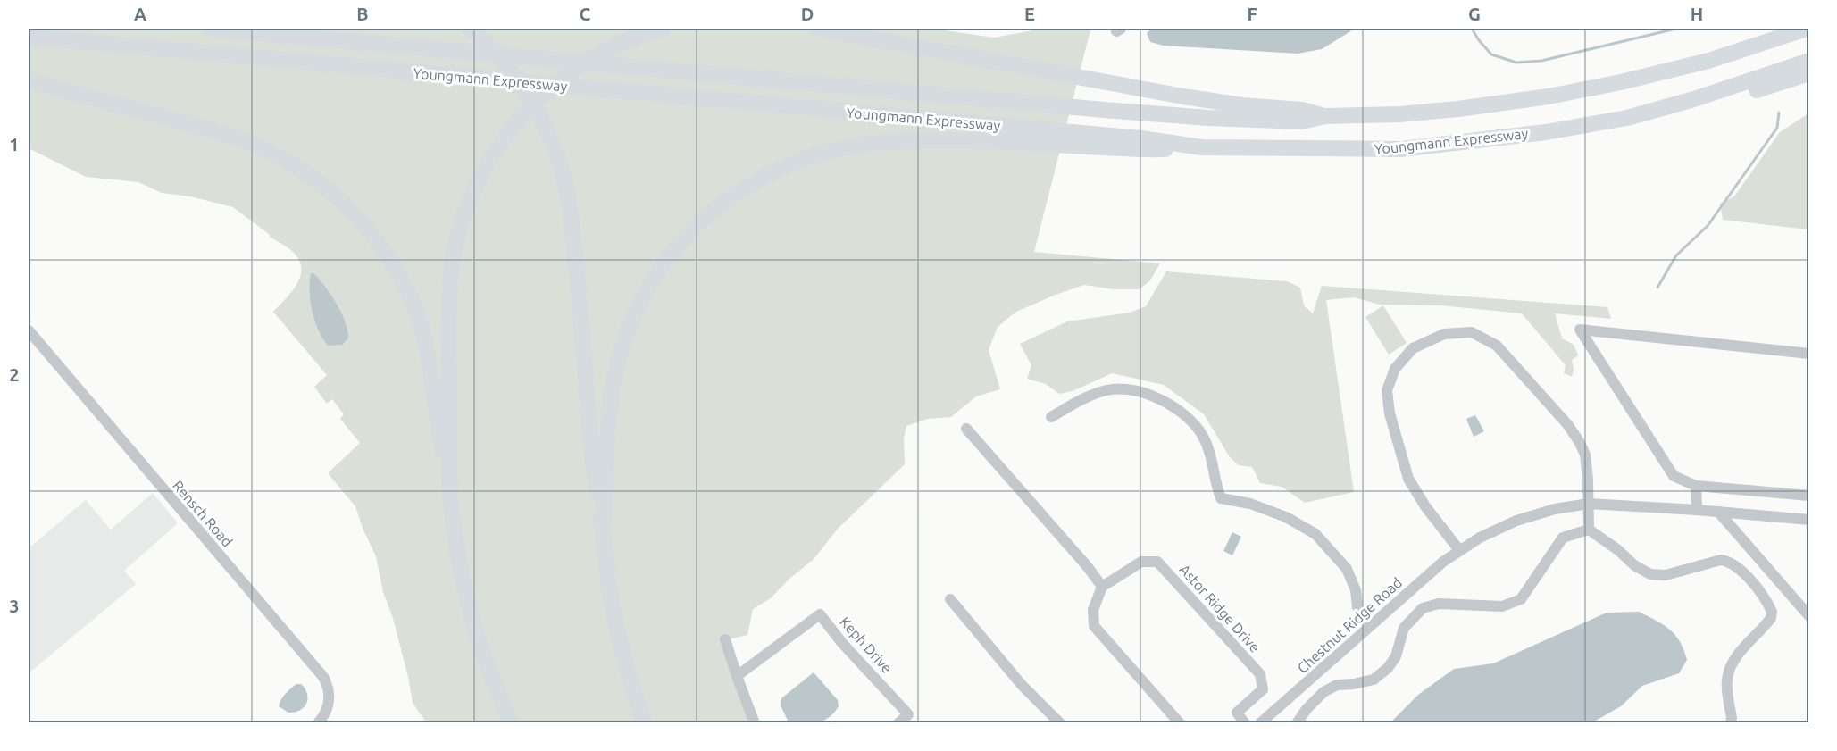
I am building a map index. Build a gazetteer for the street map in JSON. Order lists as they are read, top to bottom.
{
  "streets": {
    "highway": ["Youngmann Expressway"],
    "street": [
      "Rensch Road",
      "Astor Ridge Drive",
      "Chestnut Ridge Road",
      "Keph Drive"
    ]
  },
  "grid": {
    "columns": [
      "A",
      "B",
      "C",
      "D",
      "E",
      "F",
      "G",
      "H"
    ],
    "rows": ["1", "2", "3"]
  }
}
